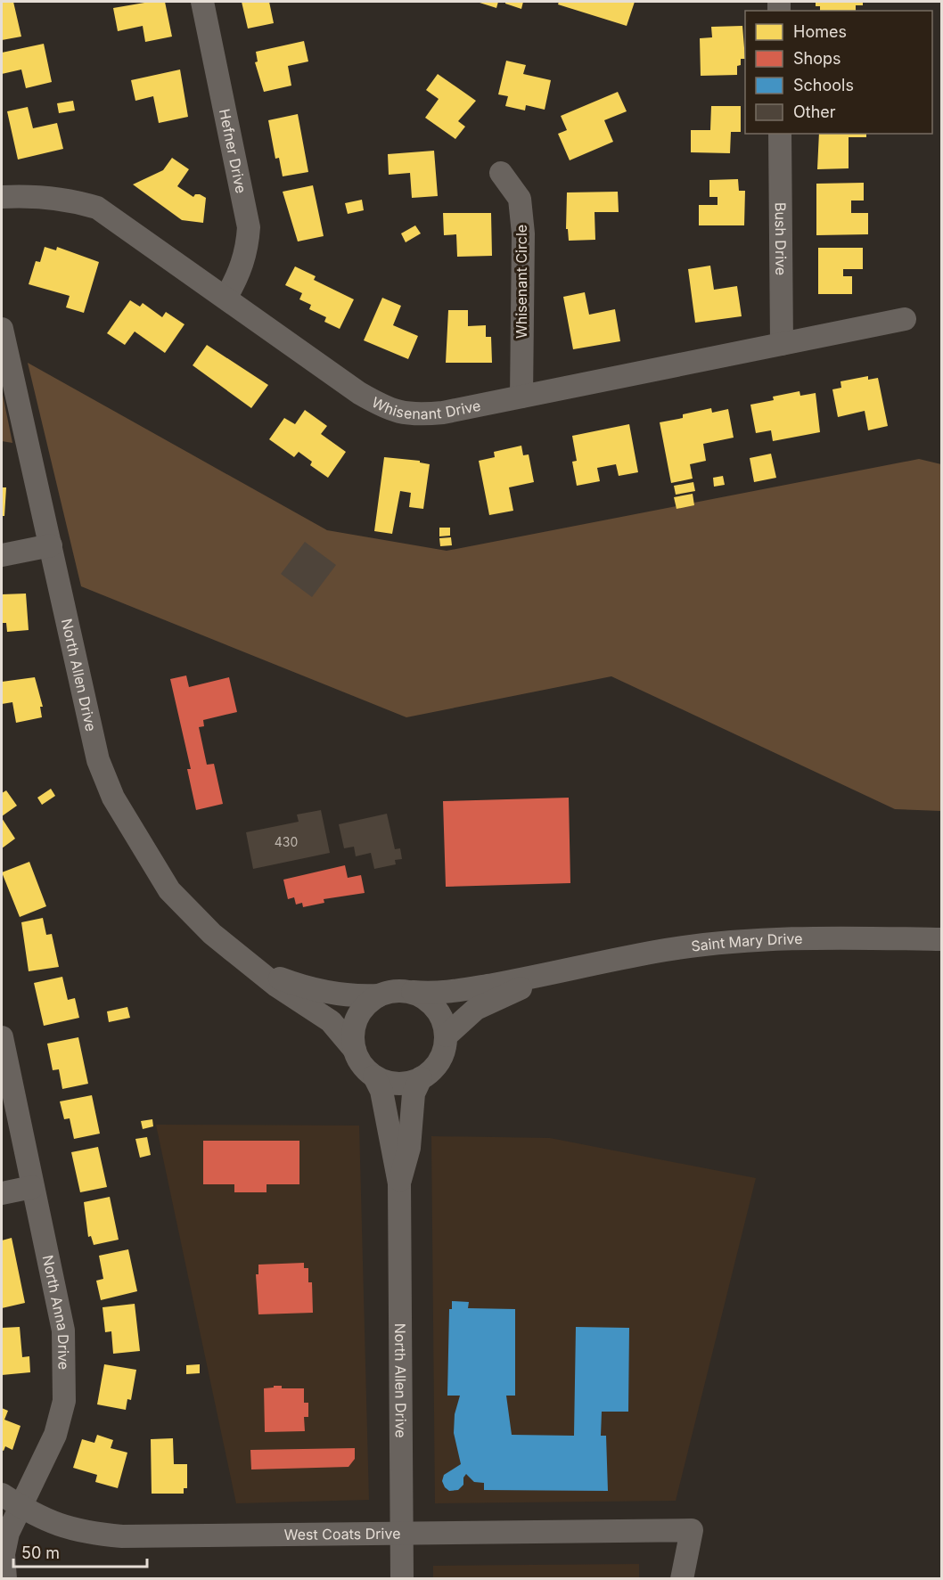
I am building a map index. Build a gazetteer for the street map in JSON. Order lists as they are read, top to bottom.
{
  "streets": {
    "street": [
      "Hefner Drive",
      "Bush Drive",
      "Whisenant Circle",
      "Whisenant Drive",
      "North Allen Drive",
      "Saint Mary Drive",
      "North Anna Drive",
      "West Coats Drive"
    ]
  },
  "crossings": [
    ["Hefner Drive", "Whisenant Drive"],
    ["Bush Drive", "Whisenant Drive"],
    ["Whisenant Circle", "Whisenant Drive"],
    ["North Allen Drive", "Saint Mary Drive"],
    ["North Allen Drive", "West Coats Drive"],
    ["North Anna Drive", "West Coats Drive"]
  ],
  "house_numbers": ["430"],
  "legend": [
    "Homes",
    "Shops",
    "Schools",
    "Other"
  ],
  "scale_bar": "50 m"
}
